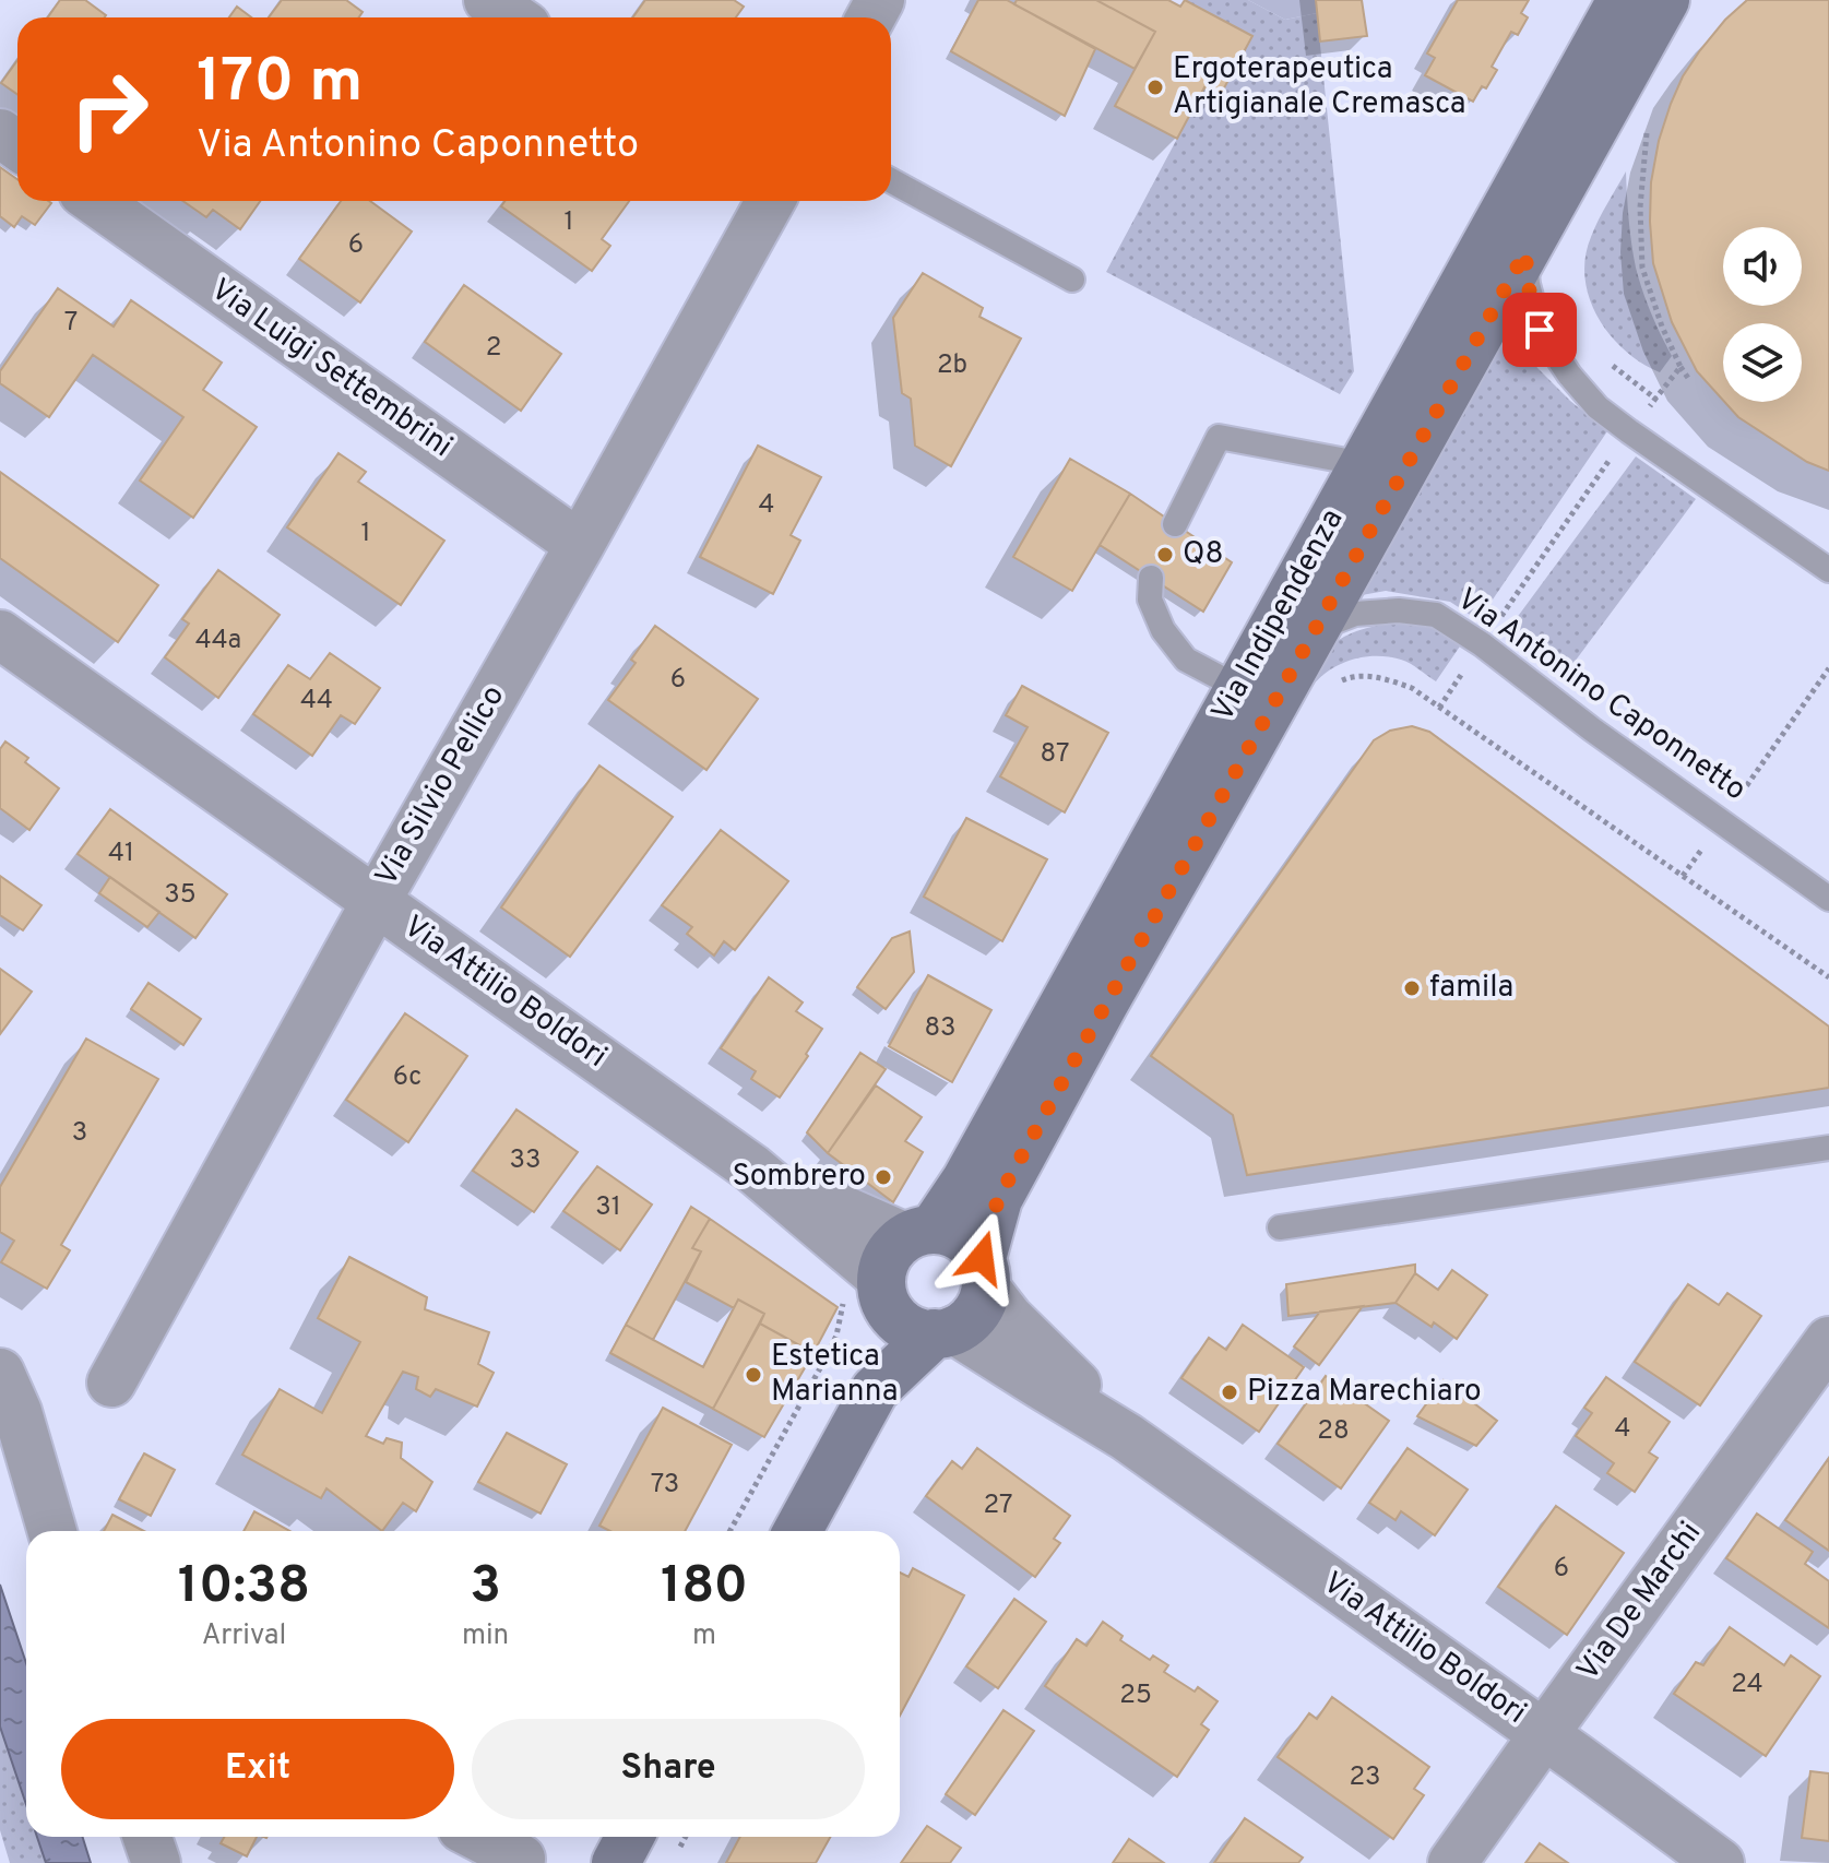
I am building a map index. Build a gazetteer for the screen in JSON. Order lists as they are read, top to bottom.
{
  "streets": {
    "street": [
      "Via Luigi Settembrini",
      "Via Indipendenza",
      "Via Silvio Pellico",
      "Via Attilio Boldori",
      "Via De Marchi"
    ],
    "lane": ["Via Antonino Caponnetto"]
  },
  "crossings": [
    ["Via Luigi Settembrini", "Via Silvio Pellico"],
    ["Via Indipendenza", "Via Antonino Caponnetto"],
    ["Via Indipendenza", "Via Attilio Boldori"],
    ["Via Silvio Pellico", "Via Attilio Boldori"],
    ["Via Attilio Boldori", "Via De Marchi"]
  ],
  "places": [
    "Ergoterapeutica Artigianale Cremasca",
    "Q8",
    "famila",
    "Sombrero",
    "Estetica Marianna",
    "Pizza Marechiaro"
  ],
  "house_numbers": [
    "1",
    "6",
    "7",
    "2",
    "2b",
    "4",
    "1",
    "44a",
    "6",
    "44",
    "87",
    "41",
    "35",
    "83",
    "6c",
    "3",
    "33",
    "31",
    "4",
    "28",
    "73",
    "27",
    "6",
    "24",
    "25",
    "23"
  ],
  "page": {
    "turn": ["170 m", "Via Antonino Caponnetto"],
    "eta": [
      "10:38",
      "Arrival",
      "3",
      "min",
      "180",
      "m"
    ],
    "buttons": ["Exit", "Share"]
  }
}
